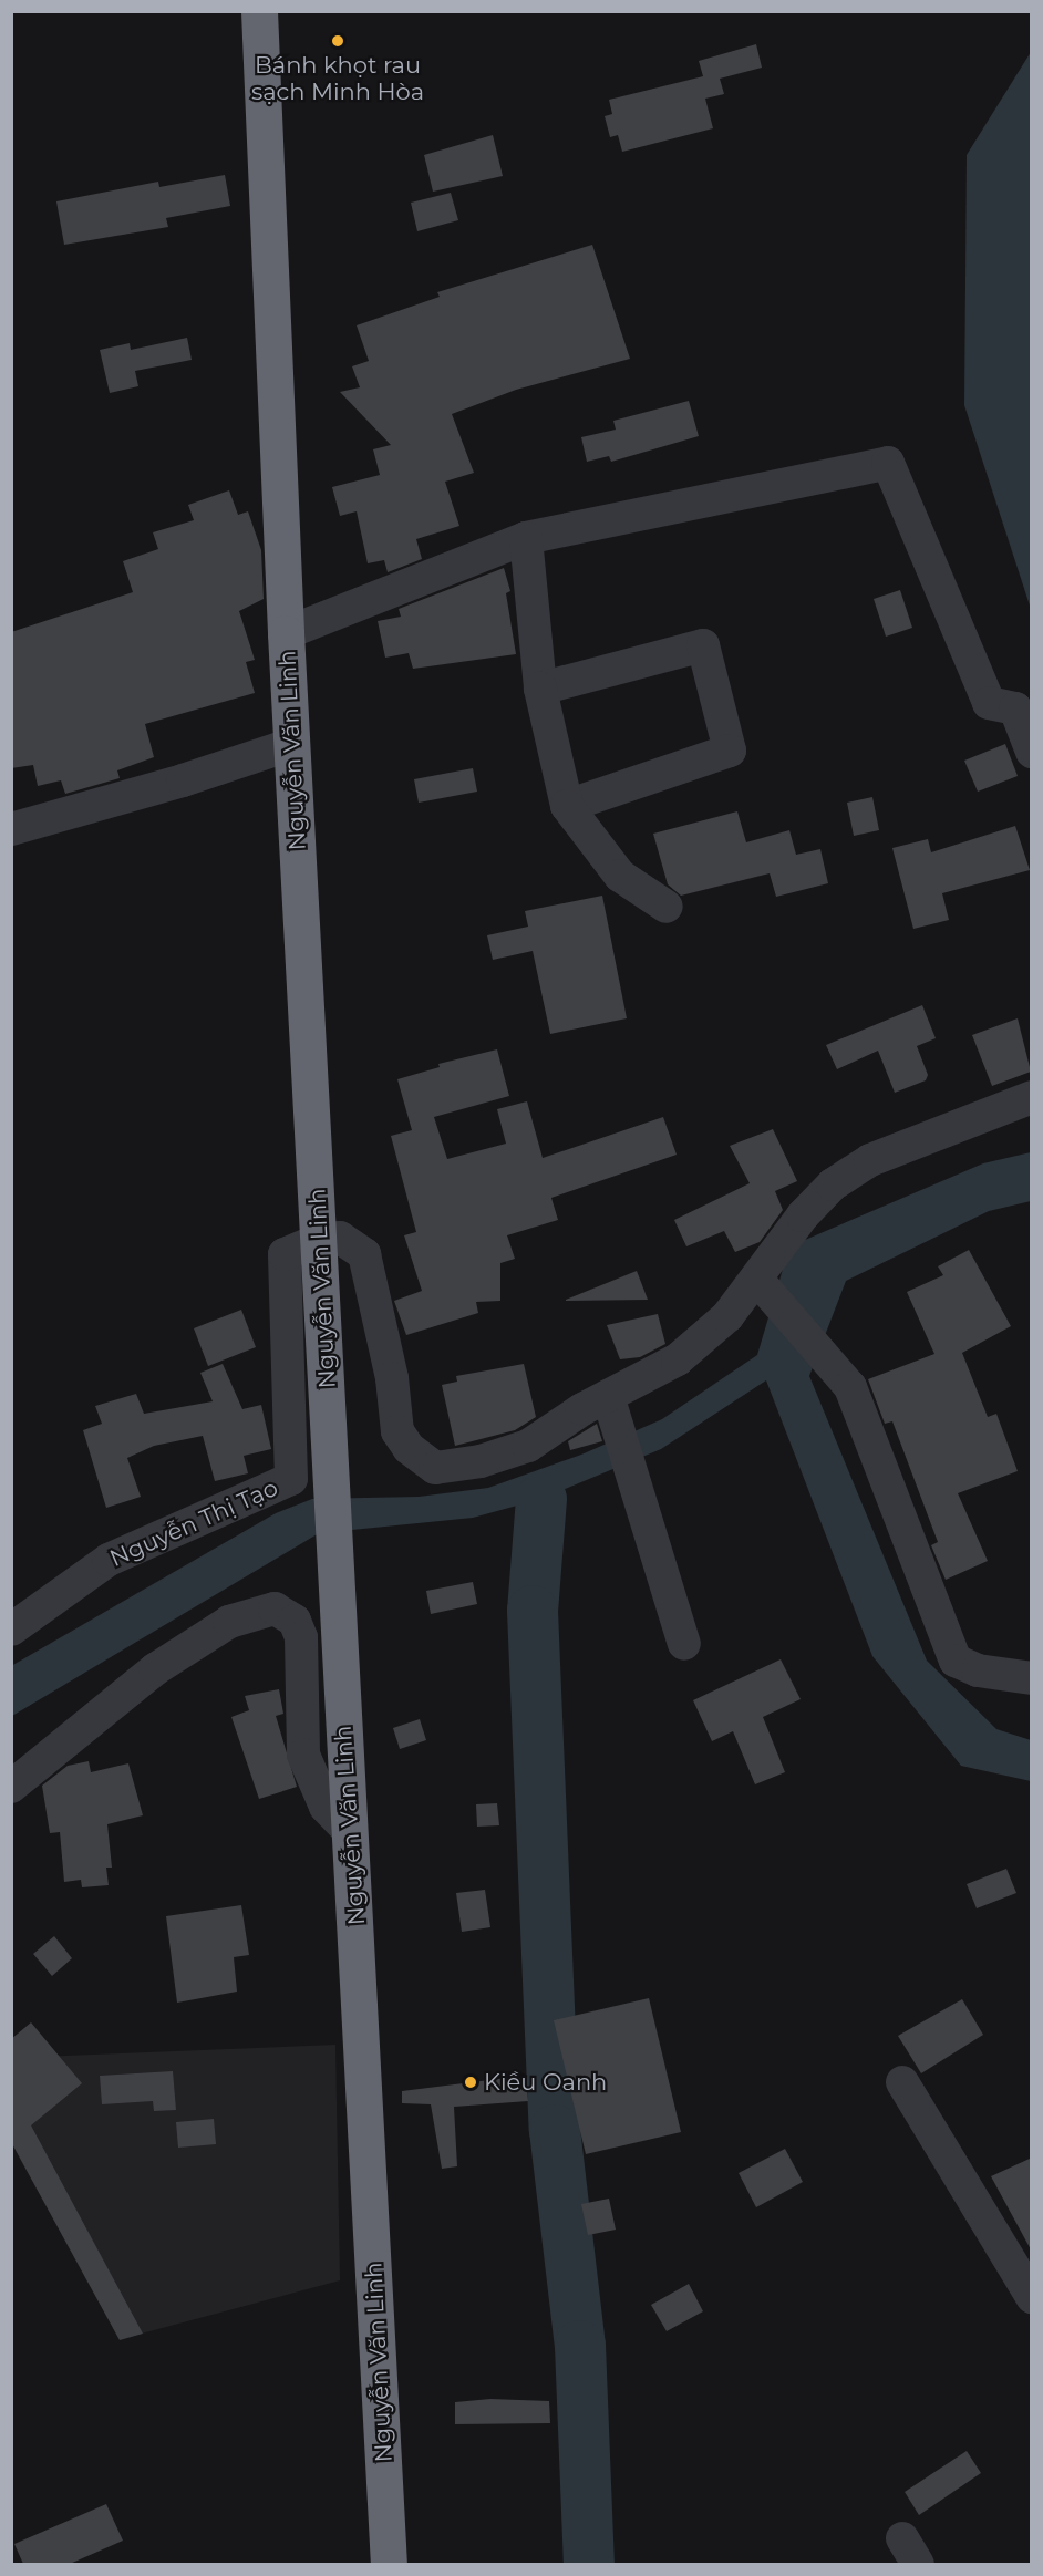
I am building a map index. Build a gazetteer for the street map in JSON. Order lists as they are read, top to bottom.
{
  "streets": {
    "highway": ["Nguyễn Văn Linh"],
    "street": ["Nguyễn Thị Tạo"]
  },
  "crossings": [
    ["Nguyễn Văn Linh", "Nguyễn Thị Tạo"]
  ],
  "places": ["Bánh khọt rau sạch Minh Hòa", "Kiều Oanh"]
}
